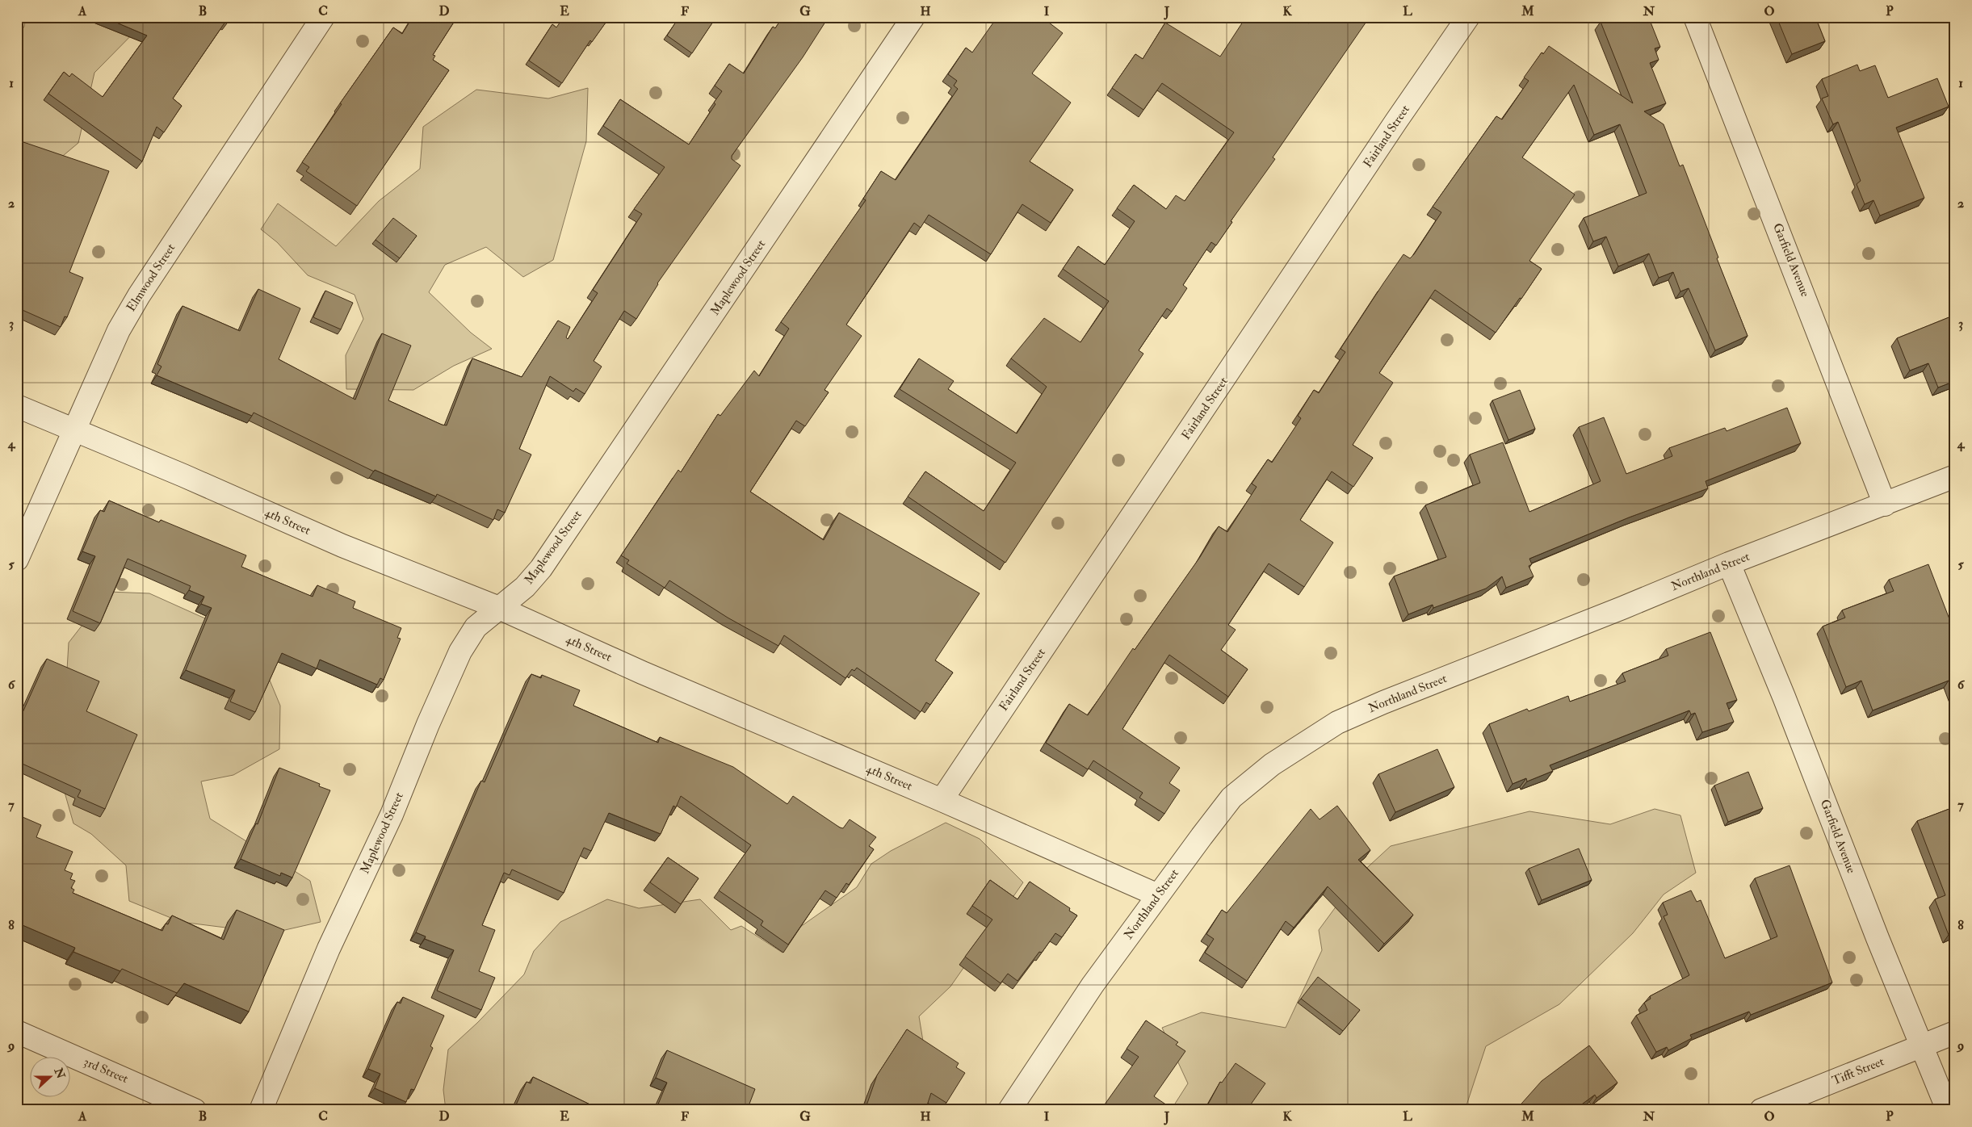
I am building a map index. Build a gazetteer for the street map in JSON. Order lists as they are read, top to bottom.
{
  "streets": {
    "street": [
      "Fairland Street",
      "Garfield Avenue",
      "Elmwood Street",
      "Maplewood Street",
      "4th Street",
      "Northland Street",
      "3rd Street",
      "Tifft Street"
    ]
  },
  "crossings": [
    ["Fairland Street", "4th Street"],
    ["Garfield Avenue", "Northland Street"],
    ["Garfield Avenue", "Tifft Street"],
    ["Elmwood Street", "4th Street"],
    ["Maplewood Street", "4th Street"],
    ["4th Street", "Northland Street"]
  ],
  "north": "right",
  "grid": {
    "columns": [
      "A",
      "B",
      "C",
      "D",
      "E",
      "F",
      "G",
      "H",
      "I",
      "J",
      "K",
      "L",
      "M",
      "N",
      "O",
      "P"
    ],
    "rows": [
      "1",
      "2",
      "3",
      "4",
      "5",
      "6",
      "7",
      "8",
      "9"
    ]
  }
}
